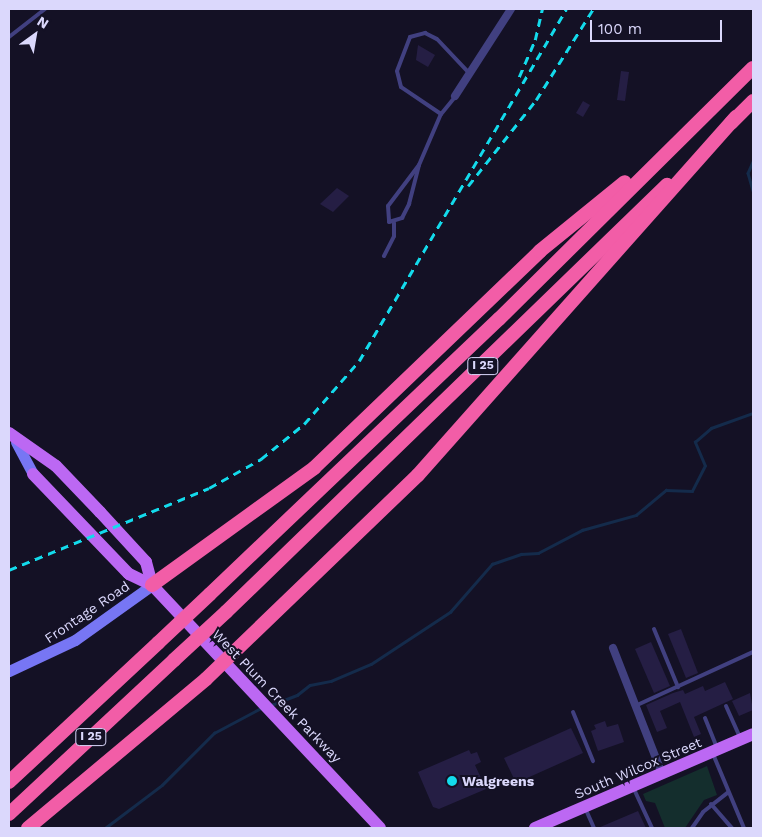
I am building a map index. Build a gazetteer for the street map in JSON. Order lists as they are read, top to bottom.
{
  "streets": {
    "highway": ["I 25"],
    "main road": ["Frontage Road", "West Plum Creek Parkway", "South Wilcox Street"]
  },
  "crossings": [
    ["Frontage Road", "West Plum Creek Parkway"]
  ],
  "places": ["Walgreens"],
  "scale_bar": "100 m",
  "north": "top right"
}
